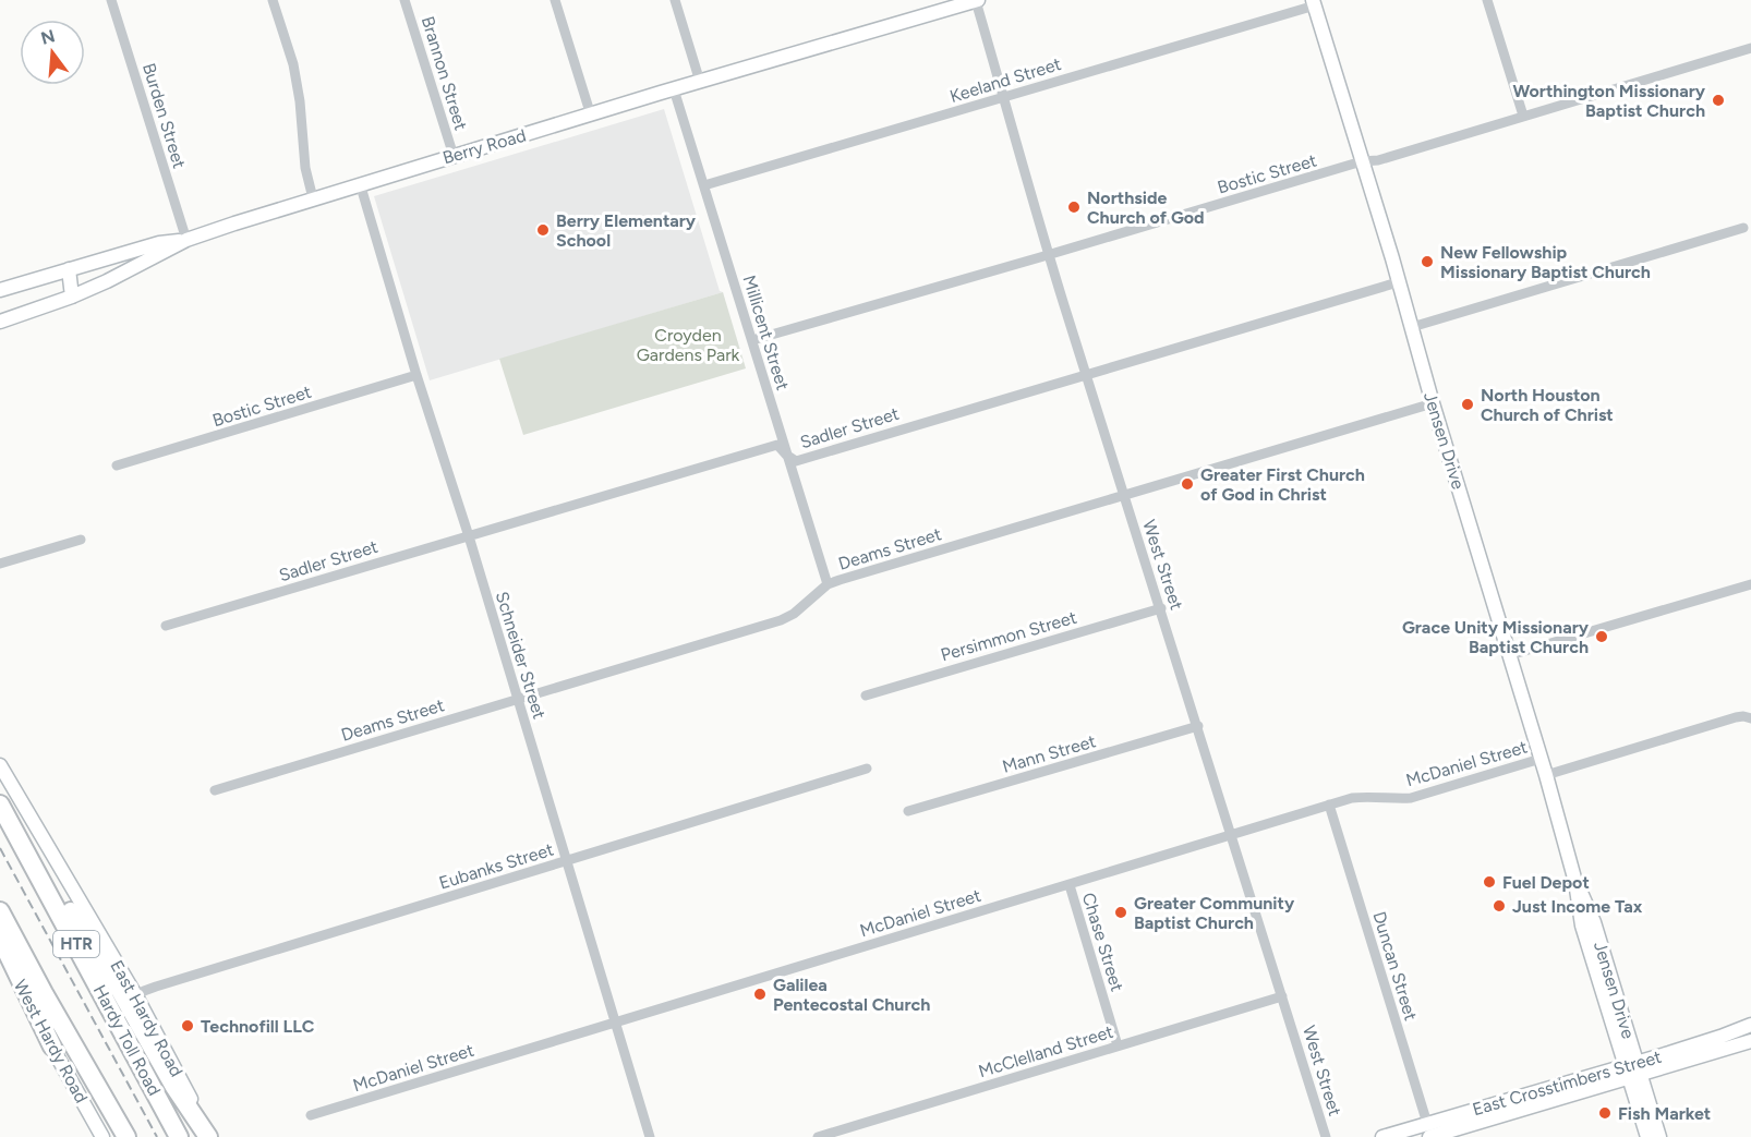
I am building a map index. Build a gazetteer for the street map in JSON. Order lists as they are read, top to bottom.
{
  "streets": {
    "highway": ["HTR", "Hardy Toll Road"],
    "main road": [
      "Berry Road",
      "Jensen Drive",
      "East Hardy Road",
      "West Hardy Road",
      "East Crosstimbers Street"
    ],
    "street": [
      "Brannon Street",
      "Keeland Street",
      "Burden Street",
      "Bostic Street",
      "Millicent Street",
      "Sadler Street",
      "Deams Street",
      "West Street",
      "Persimmon Street",
      "Schneider Street",
      "Mann Street",
      "McDaniel Street",
      "Eubanks Street",
      "Chase Street",
      "Duncan Street",
      "McClelland Street"
    ]
  },
  "crossings": [
    ["Brannon Street", "Berry Road"],
    ["Keeland Street", "Millicent Street"],
    ["Keeland Street", "Jensen Drive"],
    ["Keeland Street", "West Street"],
    ["Burden Street", "Berry Road"],
    ["Berry Road", "Millicent Street"],
    ["Berry Road", "West Street"],
    ["Berry Road", "Schneider Street"],
    ["Bostic Street", "Millicent Street"],
    ["Bostic Street", "Jensen Drive"],
    ["Bostic Street", "West Street"],
    ["Bostic Street", "Schneider Street"],
    ["Millicent Street", "Sadler Street"],
    ["Millicent Street", "Deams Street"],
    ["Sadler Street", "Jensen Drive"],
    ["Sadler Street", "West Street"],
    ["Sadler Street", "Schneider Street"],
    ["Jensen Drive", "Deams Street"],
    ["Jensen Drive", "McDaniel Street"],
    ["Jensen Drive", "East Crosstimbers Street"],
    ["Deams Street", "West Street"],
    ["Deams Street", "Schneider Street"],
    ["West Street", "Persimmon Street"],
    ["West Street", "Mann Street"],
    ["West Street", "McDaniel Street"],
    ["West Street", "McClelland Street"],
    ["Schneider Street", "McDaniel Street"],
    ["Schneider Street", "Eubanks Street"],
    ["McDaniel Street", "Chase Street"],
    ["McDaniel Street", "Duncan Street"],
    ["Eubanks Street", "East Hardy Road"],
    ["Chase Street", "McClelland Street"],
    ["Duncan Street", "East Crosstimbers Street"]
  ],
  "parks": ["Croyden Gardens Park"],
  "places": [
    "Worthington Missionary Baptist Church",
    "Northside Church of God",
    "Berry Elementary School",
    "New Fellowship Missionary Baptist Church",
    "North Houston Church of Christ",
    "Greater First Church of God in Christ",
    "Grace Unity Missionary Baptist Church",
    "Fuel Depot",
    "Just Income Tax",
    "Greater Community Baptist Church",
    "Galilea Pentecostal Church",
    "Technofill LLC",
    "Fish Market"
  ],
  "north": "top"
}
